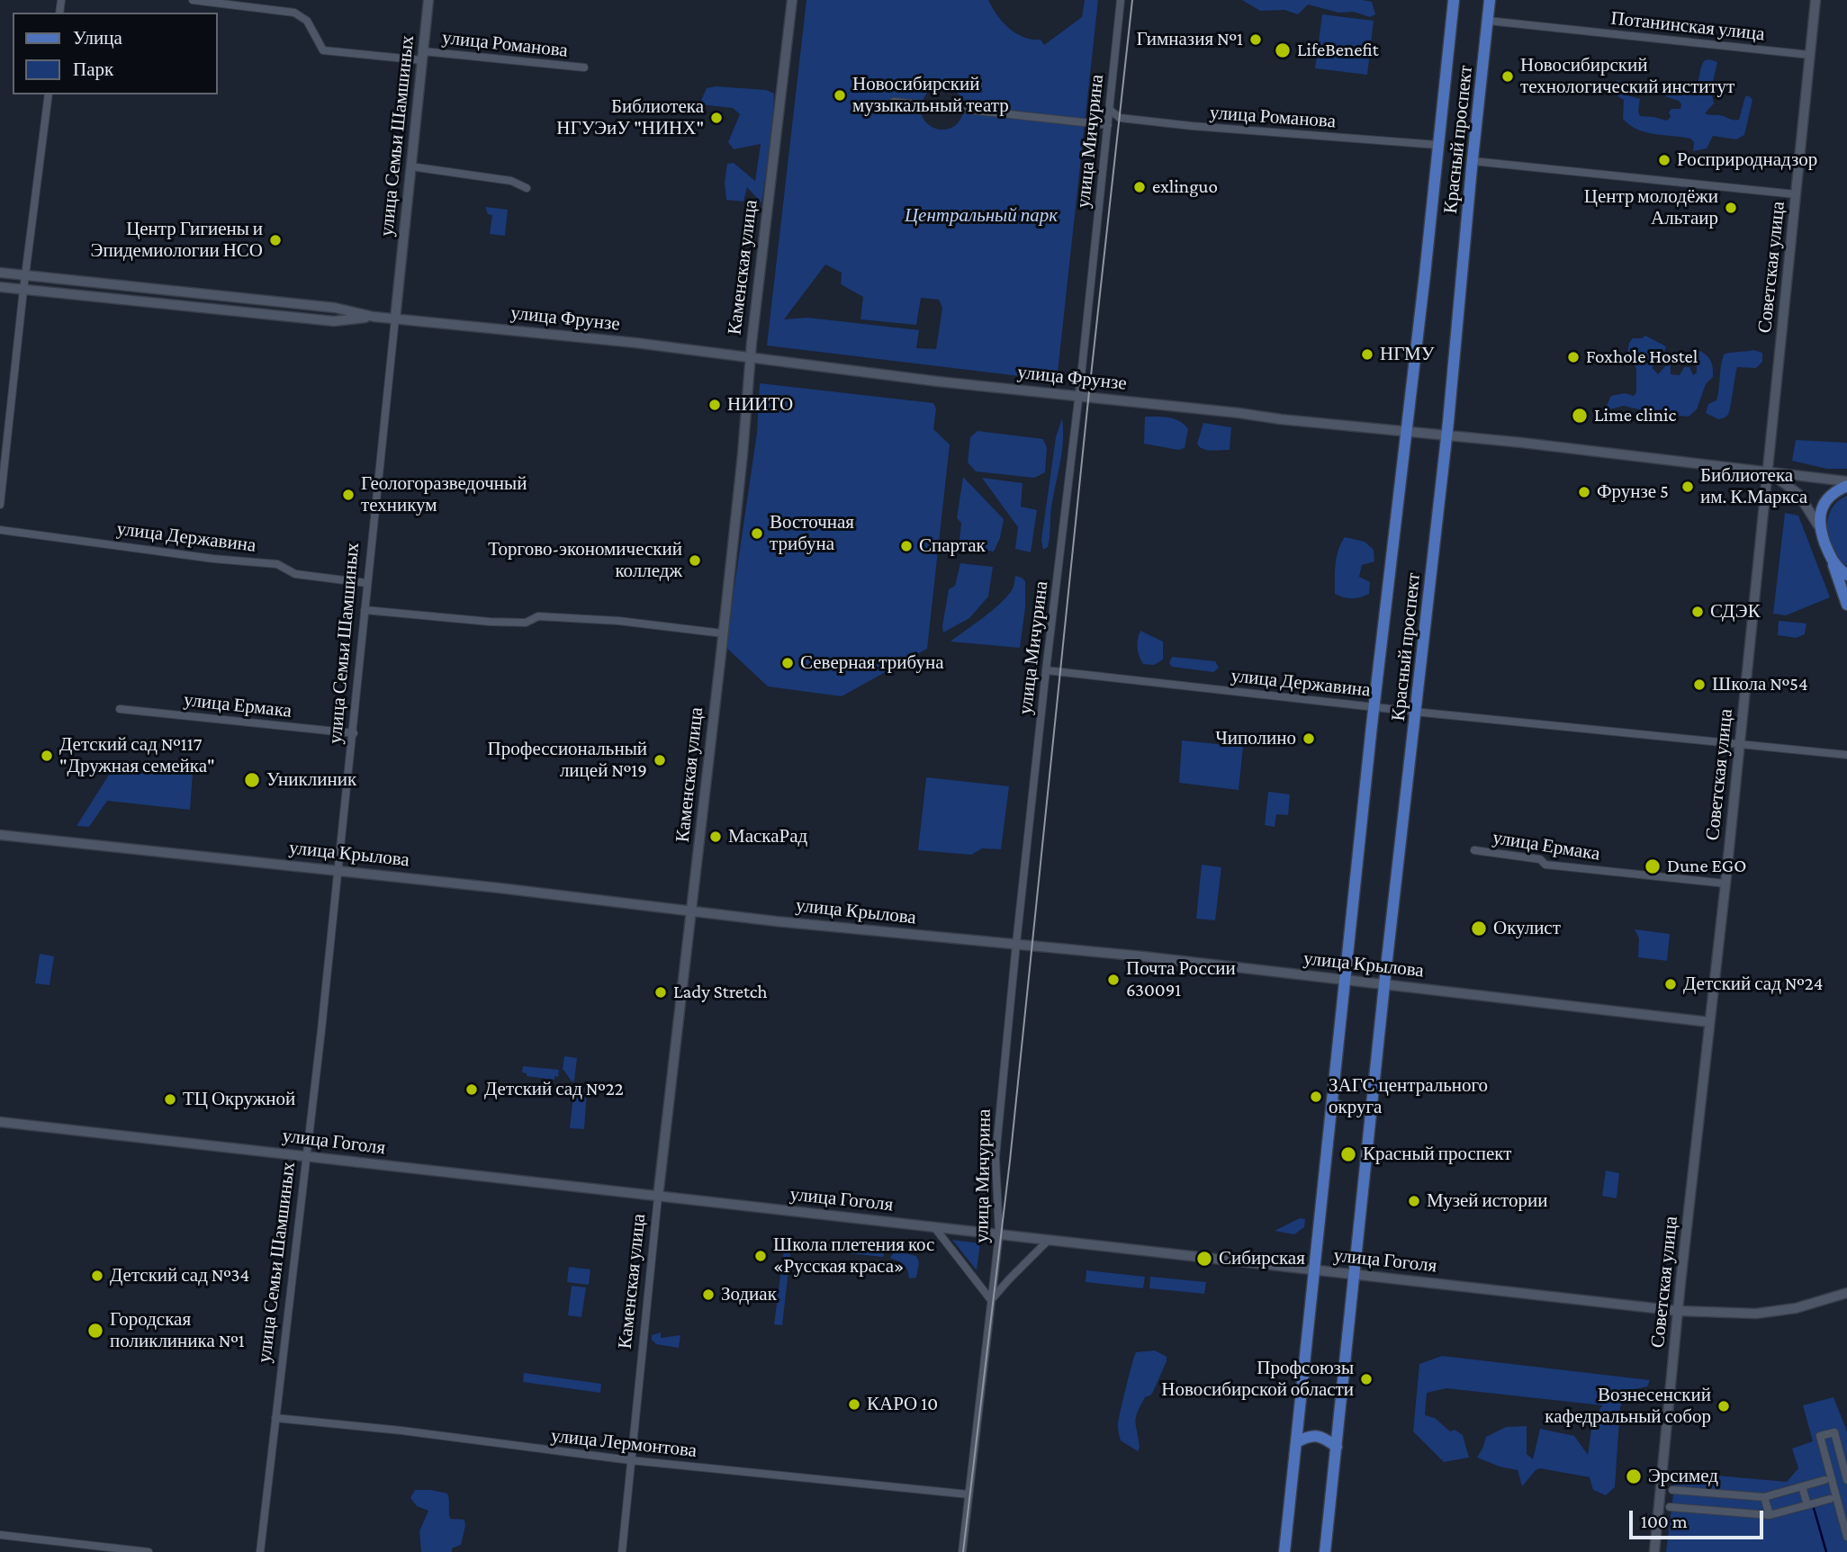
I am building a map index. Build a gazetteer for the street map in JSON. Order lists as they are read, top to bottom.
{
  "streets": {
    "main road": ["Красный проспект"],
    "street": [
      "Потанинская улица",
      "улица Романова",
      "улица Семьи Шамшиных",
      "улица Мичурина",
      "Каменская улица",
      "Советская улица",
      "улица Фрунзе",
      "улица Державина",
      "улица Ермака",
      "улица Крылова",
      "улица Гоголя",
      "улица Лермонтова"
    ]
  },
  "crossings": [
    ["Потанинская улица", "Красный проспект"],
    ["Потанинская улица", "Советская улица"],
    ["улица Романова", "улица Семьи Шамшиных"],
    ["улица Романова", "Красный проспект"],
    ["улица Романова", "улица Мичурина"],
    ["улица Семьи Шамшиных", "улица Фрунзе"],
    ["улица Семьи Шамшиных", "улица Державина"],
    ["улица Семьи Шамшиных", "улица Ермака"],
    ["улица Семьи Шамшиных", "улица Крылова"],
    ["улица Семьи Шамшиных", "улица Гоголя"],
    ["улица Семьи Шамшиных", "улица Лермонтова"],
    ["Красный проспект", "улица Фрунзе"],
    ["Красный проспект", "улица Державина"],
    ["Красный проспект", "улица Крылова"],
    ["Красный проспект", "улица Гоголя"],
    ["улица Мичурина", "улица Фрунзе"],
    ["улица Мичурина", "улица Державина"],
    ["улица Мичурина", "улица Крылова"],
    ["улица Мичурина", "улица Гоголя"],
    ["улица Мичурина", "улица Лермонтова"],
    ["Каменская улица", "улица Фрунзе"],
    ["Каменская улица", "улица Крылова"],
    ["Каменская улица", "улица Гоголя"],
    ["Каменская улица", "улица Лермонтова"],
    ["Советская улица", "улица Фрунзе"],
    ["Советская улица", "улица Державина"],
    ["Советская улица", "улица Ермака"],
    ["Советская улица", "улица Крылова"],
    ["Советская улица", "улица Гоголя"]
  ],
  "parks": ["Центральный парк"],
  "places": [
    "Гимназия №1",
    "LifeBenefit",
    "Новосибирский технологический институт",
    "Новосибирский музыкальный театр",
    "Библиотека НГУЭиУ \"НИНХ\"",
    "Росприроднадзор",
    "exlinguo",
    "Центр молодёжи Альтаир",
    "Центр Гигиены и Эпидемиологии НСО",
    "НГМУ",
    "Foxhole Hostel",
    "НИИТО",
    "Lime clinic",
    "Библиотека им. К.Маркса",
    "Фрунзе 5",
    "Геологоразведочный техникум",
    "Восточная трибуна",
    "Спартак",
    "Торгово-экономический колледж",
    "СДЭК",
    "Северная трибуна",
    "Школа №54",
    "Чиполино",
    "Детский сад №117 \"Дружная семейка\"",
    "Профессиональный лицей №19",
    "Униклиник",
    "МаскаРад",
    "Dune EGO",
    "Окулист",
    "Почта России 630091",
    "Детский сад №24",
    "Lady Stretch",
    "Детский сад №22",
    "ЗАГС центрального округа",
    "ТЦ Окружной",
    "Красный проспект",
    "Музей истории",
    "Школа плетения кос «Русская краса»",
    "Сибирская",
    "Детский сад №34",
    "Зодиак",
    "Городская поликлиника №1",
    "Профсоюзы Новосибирской области",
    "КАРО 10",
    "Вознесенский кафедральный собор",
    "Эрсимед"
  ],
  "legend": ["Улица", "Парк"],
  "scale_bar": "100 m"
}
